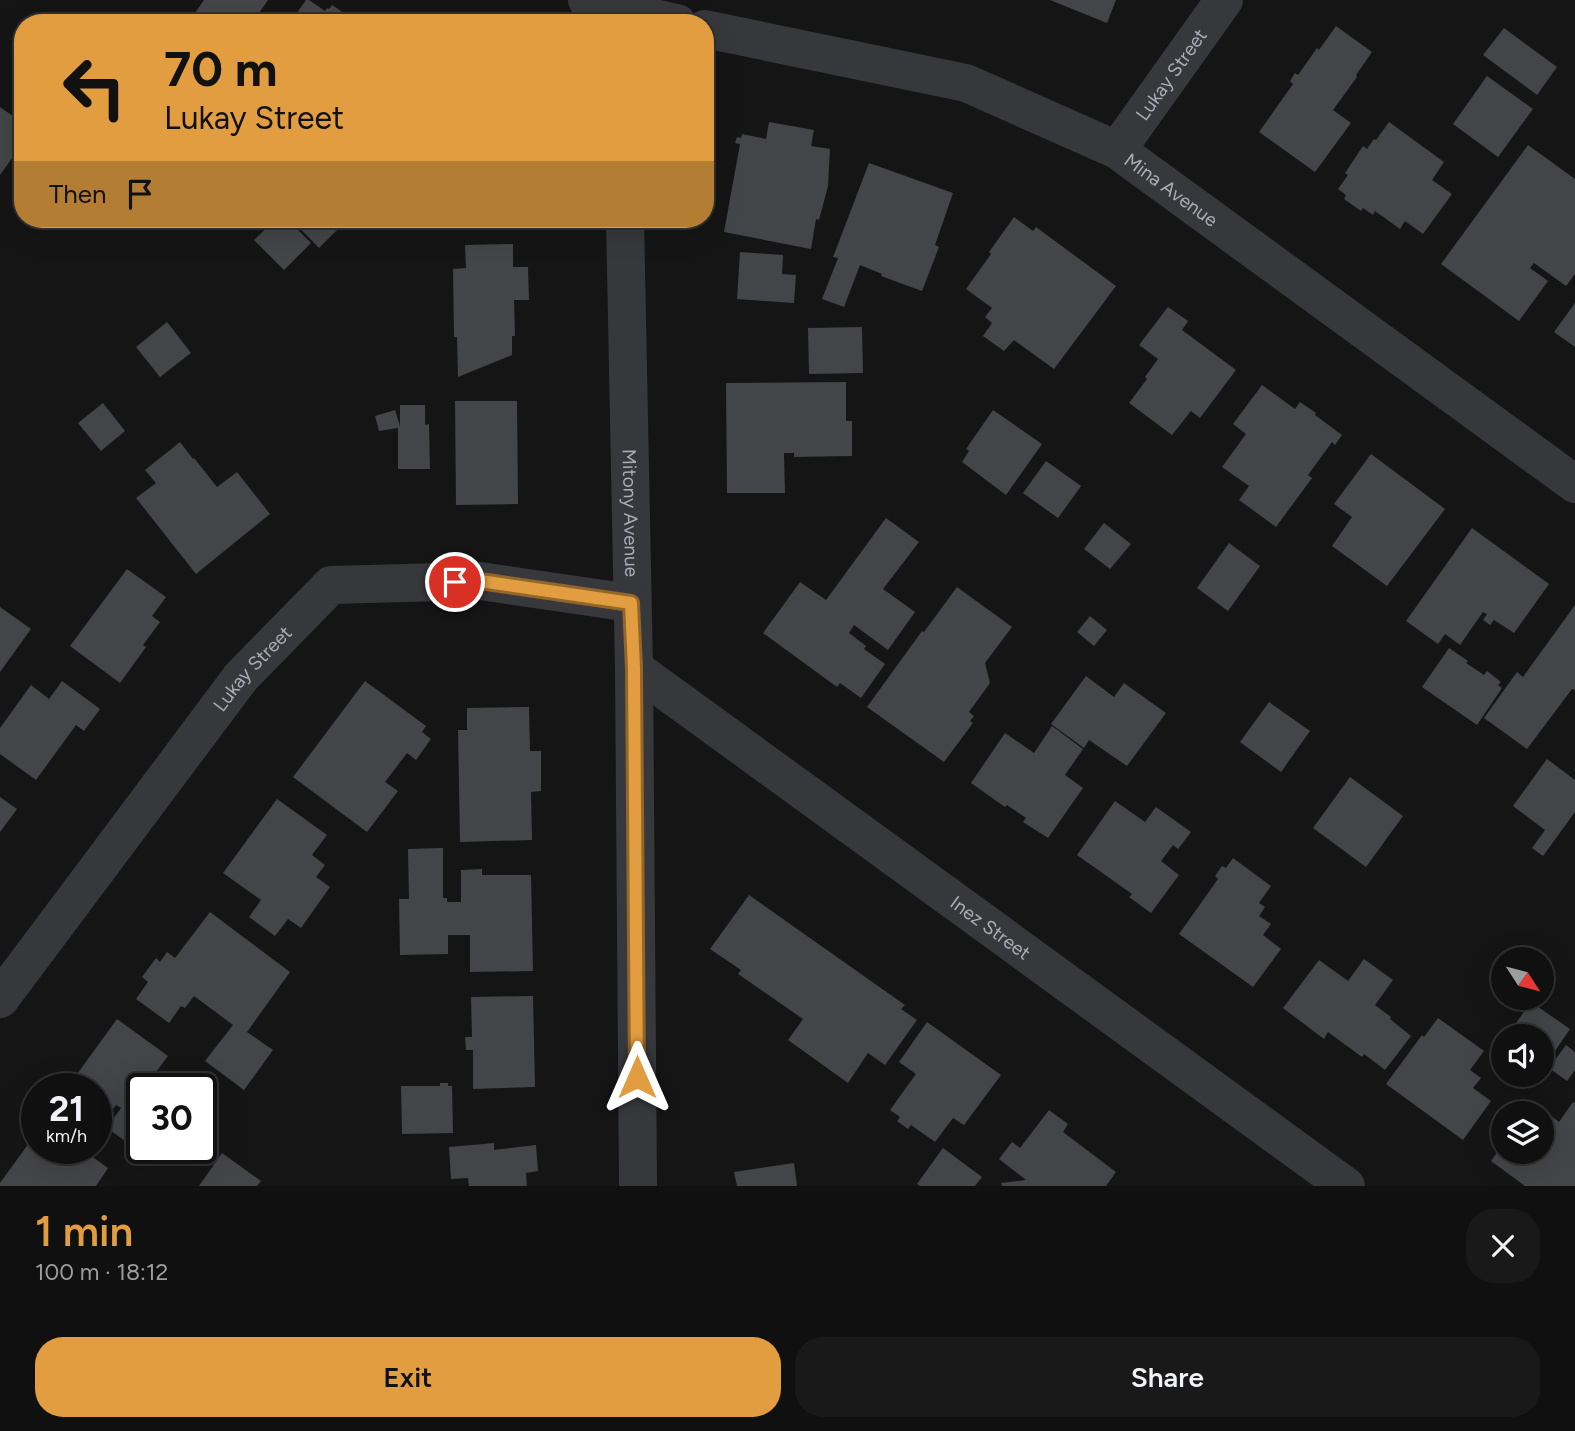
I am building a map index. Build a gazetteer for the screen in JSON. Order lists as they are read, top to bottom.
{
  "streets": {
    "street": [
      "Lukay Street",
      "Mina Avenue",
      "Mitony Avenue",
      "Inez Street"
    ]
  },
  "crossings": [
    ["Lukay Street", "Mina Avenue"],
    ["Lukay Street", "Mitony Avenue"],
    ["Mitony Avenue", "Inez Street"]
  ],
  "north": "bottom right",
  "page": {
    "turn": ["70 m", "Lukay Street"],
    "then": "Then",
    "speed": "21 km/h",
    "limit": "30",
    "heading": ["1 min", "100 m · 18:12"],
    "buttons": ["Exit", "Share"]
  }
}
